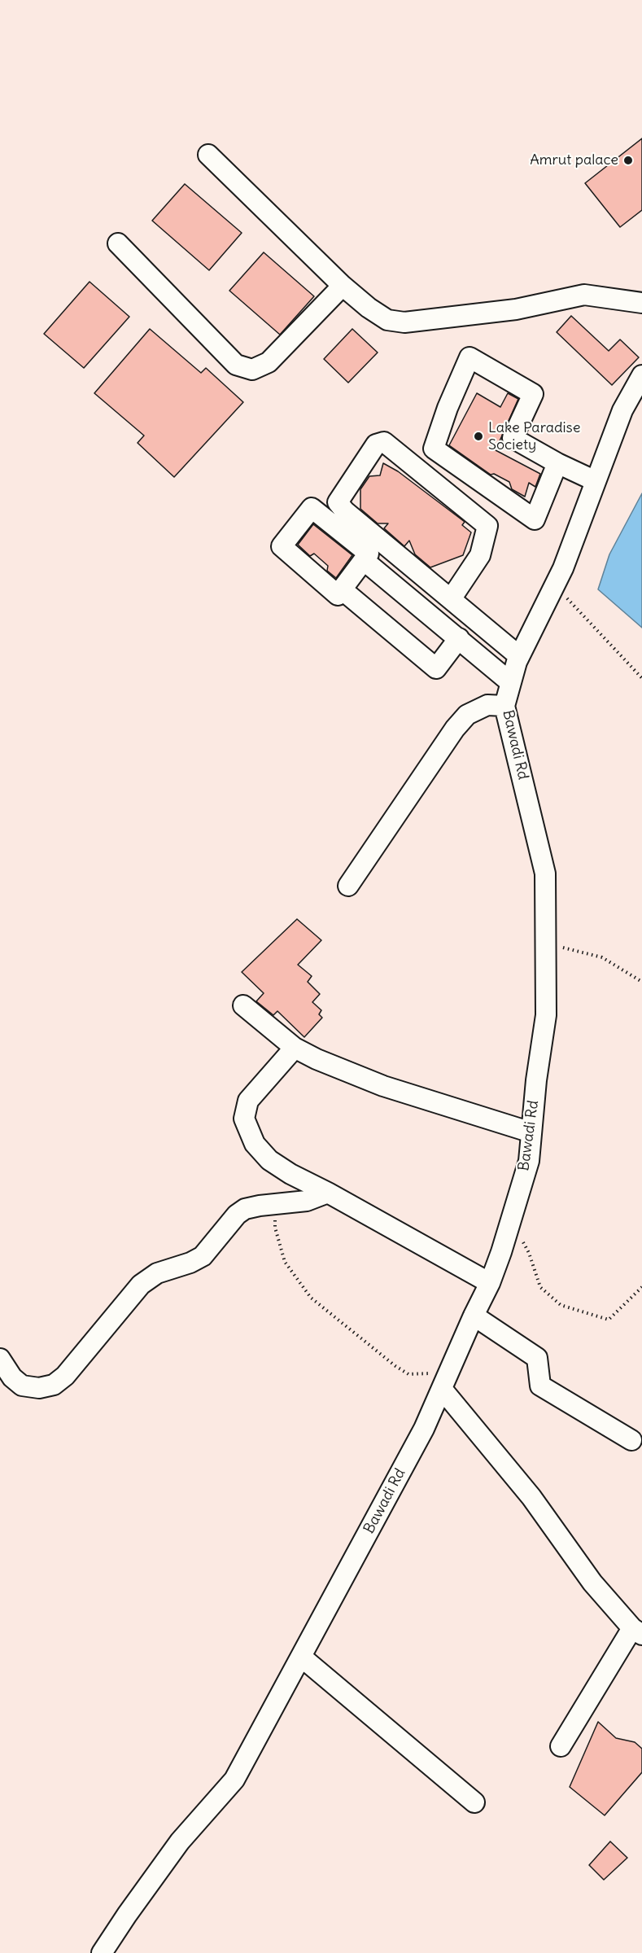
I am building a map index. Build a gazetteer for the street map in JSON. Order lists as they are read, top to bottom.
{
  "streets": {
    "street": ["Bawadi Rd"]
  },
  "places": ["Amrut palace", "Lake Paradise Society"]
}
